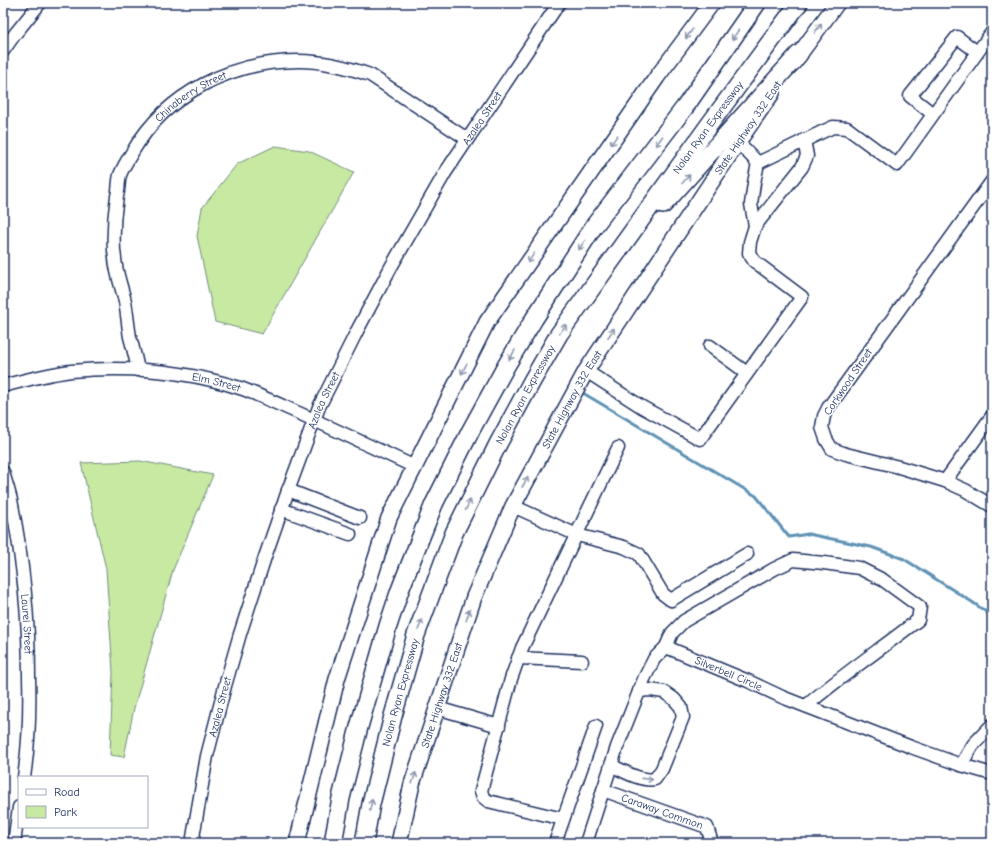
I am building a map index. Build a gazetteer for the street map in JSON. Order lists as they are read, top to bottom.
{
  "streets": {
    "highway": ["Nolan Ryan Expressway"],
    "main road": ["State Highway 332 East"],
    "street": [
      "Chinaberry Street",
      "Azalea Street",
      "Corkwood Street",
      "Elm Street",
      "Laurel Street",
      "Silverbell Circle",
      "Caraway Common"
    ]
  },
  "crossings": [
    ["Chinaberry Street", "Azalea Street"],
    ["Chinaberry Street", "Elm Street"],
    ["Azalea Street", "Elm Street"]
  ],
  "legend": ["Road", "Park"]
}
